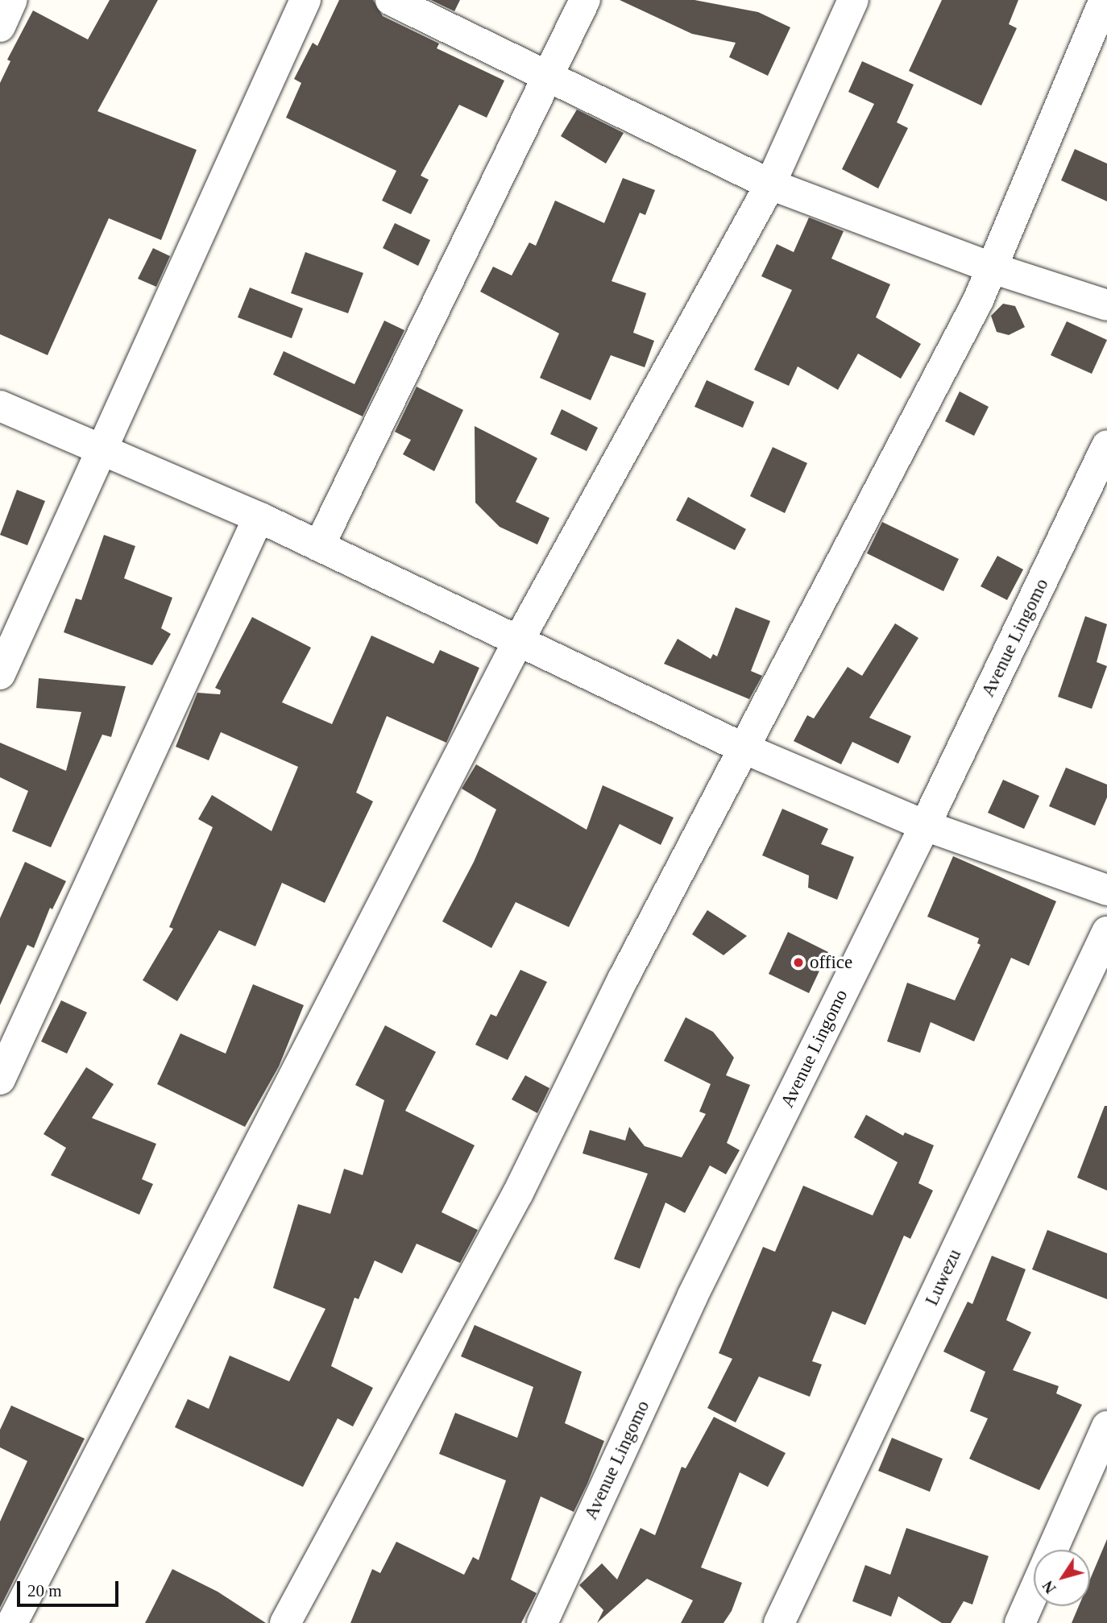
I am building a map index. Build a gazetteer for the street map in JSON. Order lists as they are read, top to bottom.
{
  "streets": {
    "street": ["Avenue Lingomo", "Luwezu"]
  },
  "places": ["office"],
  "scale_bar": "20 m",
  "north": "bottom left"
}
